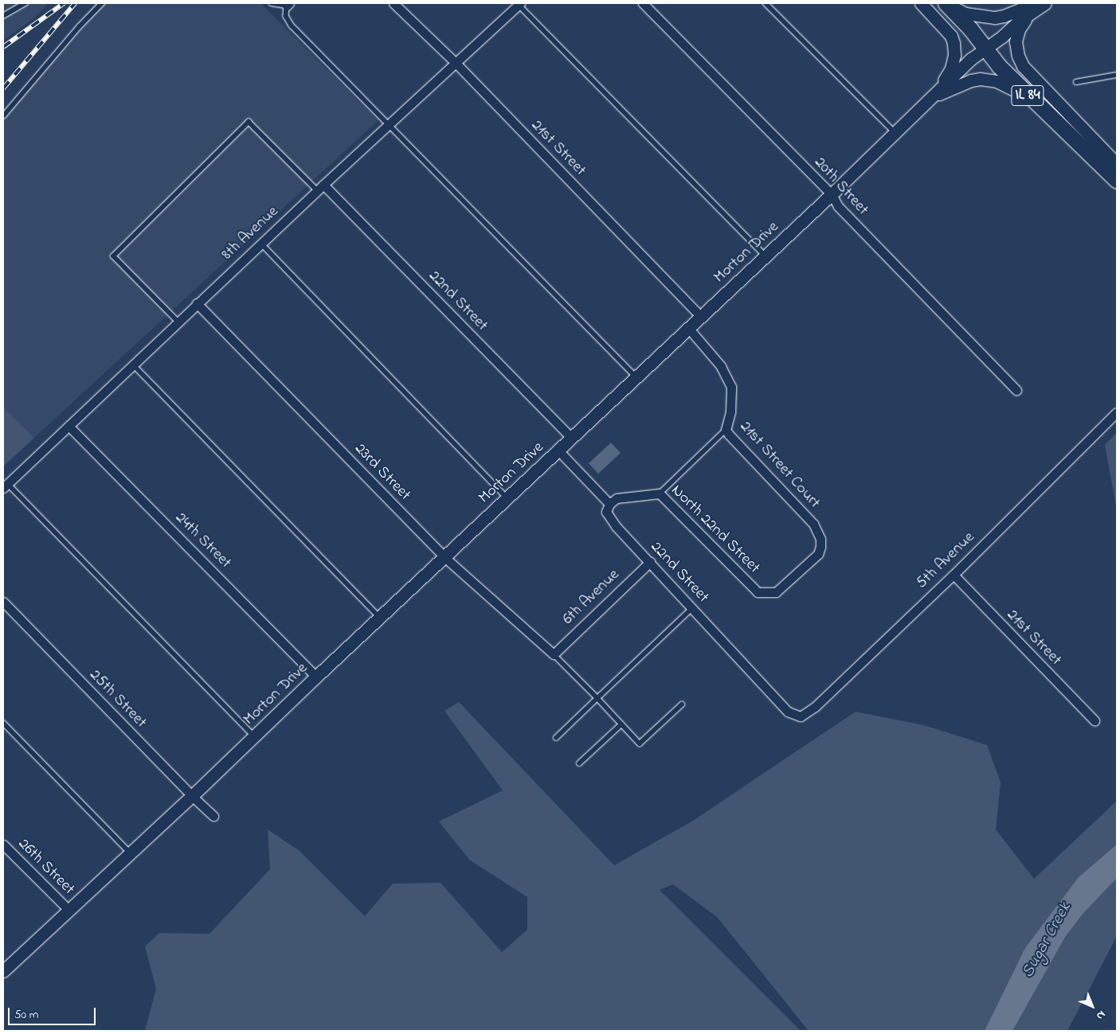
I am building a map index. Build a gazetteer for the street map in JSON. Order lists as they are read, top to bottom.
{
  "streets": {
    "main road": ["IL 84"],
    "street": [
      "21st Street",
      "20th Street",
      "8th Avenue",
      "Morton Drive",
      "22nd Street",
      "21st Street Court",
      "23rd Street",
      "North 22nd Street",
      "24th Street",
      "5th Avenue",
      "6th Avenue",
      "25th Street",
      "26th Street"
    ]
  },
  "crossings": [
    ["IL 84", "Morton Drive"],
    ["21st Street", "8th Avenue"],
    ["21st Street", "Morton Drive"],
    ["21st Street", "5th Avenue"],
    ["20th Street", "Morton Drive"],
    ["8th Avenue", "22nd Street"],
    ["8th Avenue", "23rd Street"],
    ["8th Avenue", "24th Street"],
    ["Morton Drive", "22nd Street"],
    ["Morton Drive", "21st Street Court"],
    ["Morton Drive", "23rd Street"],
    ["Morton Drive", "24th Street"],
    ["Morton Drive", "25th Street"],
    ["Morton Drive", "26th Street"],
    ["22nd Street", "North 22nd Street"],
    ["22nd Street", "5th Avenue"],
    ["22nd Street", "6th Avenue"],
    ["21st Street Court", "North 22nd Street"],
    ["23rd Street", "6th Avenue"]
  ],
  "water": ["Sugar Creek"],
  "scale_bar": "50 m",
  "north": "bottom right"
}
